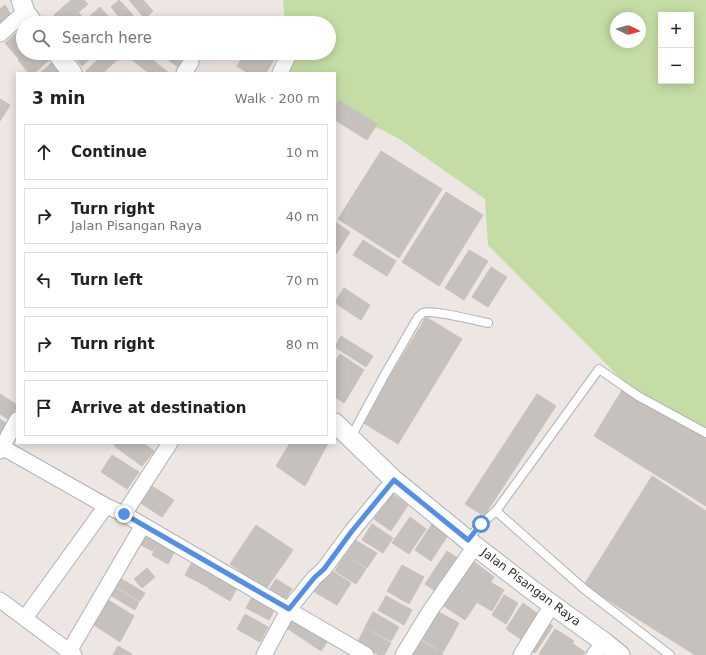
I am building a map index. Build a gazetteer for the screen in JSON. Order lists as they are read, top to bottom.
{
  "streets": {
    "street": ["Jalan Pisangan Raya"]
  },
  "north": "right",
  "page": {
    "map_buttons": ["+", "−"],
    "search": "Search here",
    "heading": ["3 min", "Walk · 200 m"],
    "list": [
      ["Continue", "10 m"],
      ["Turn right", "Jalan Pisangan Raya", "40 m"],
      ["Turn left", "70 m"],
      ["Turn right", "80 m"],
      "Arrive at destination"
    ]
  }
}
